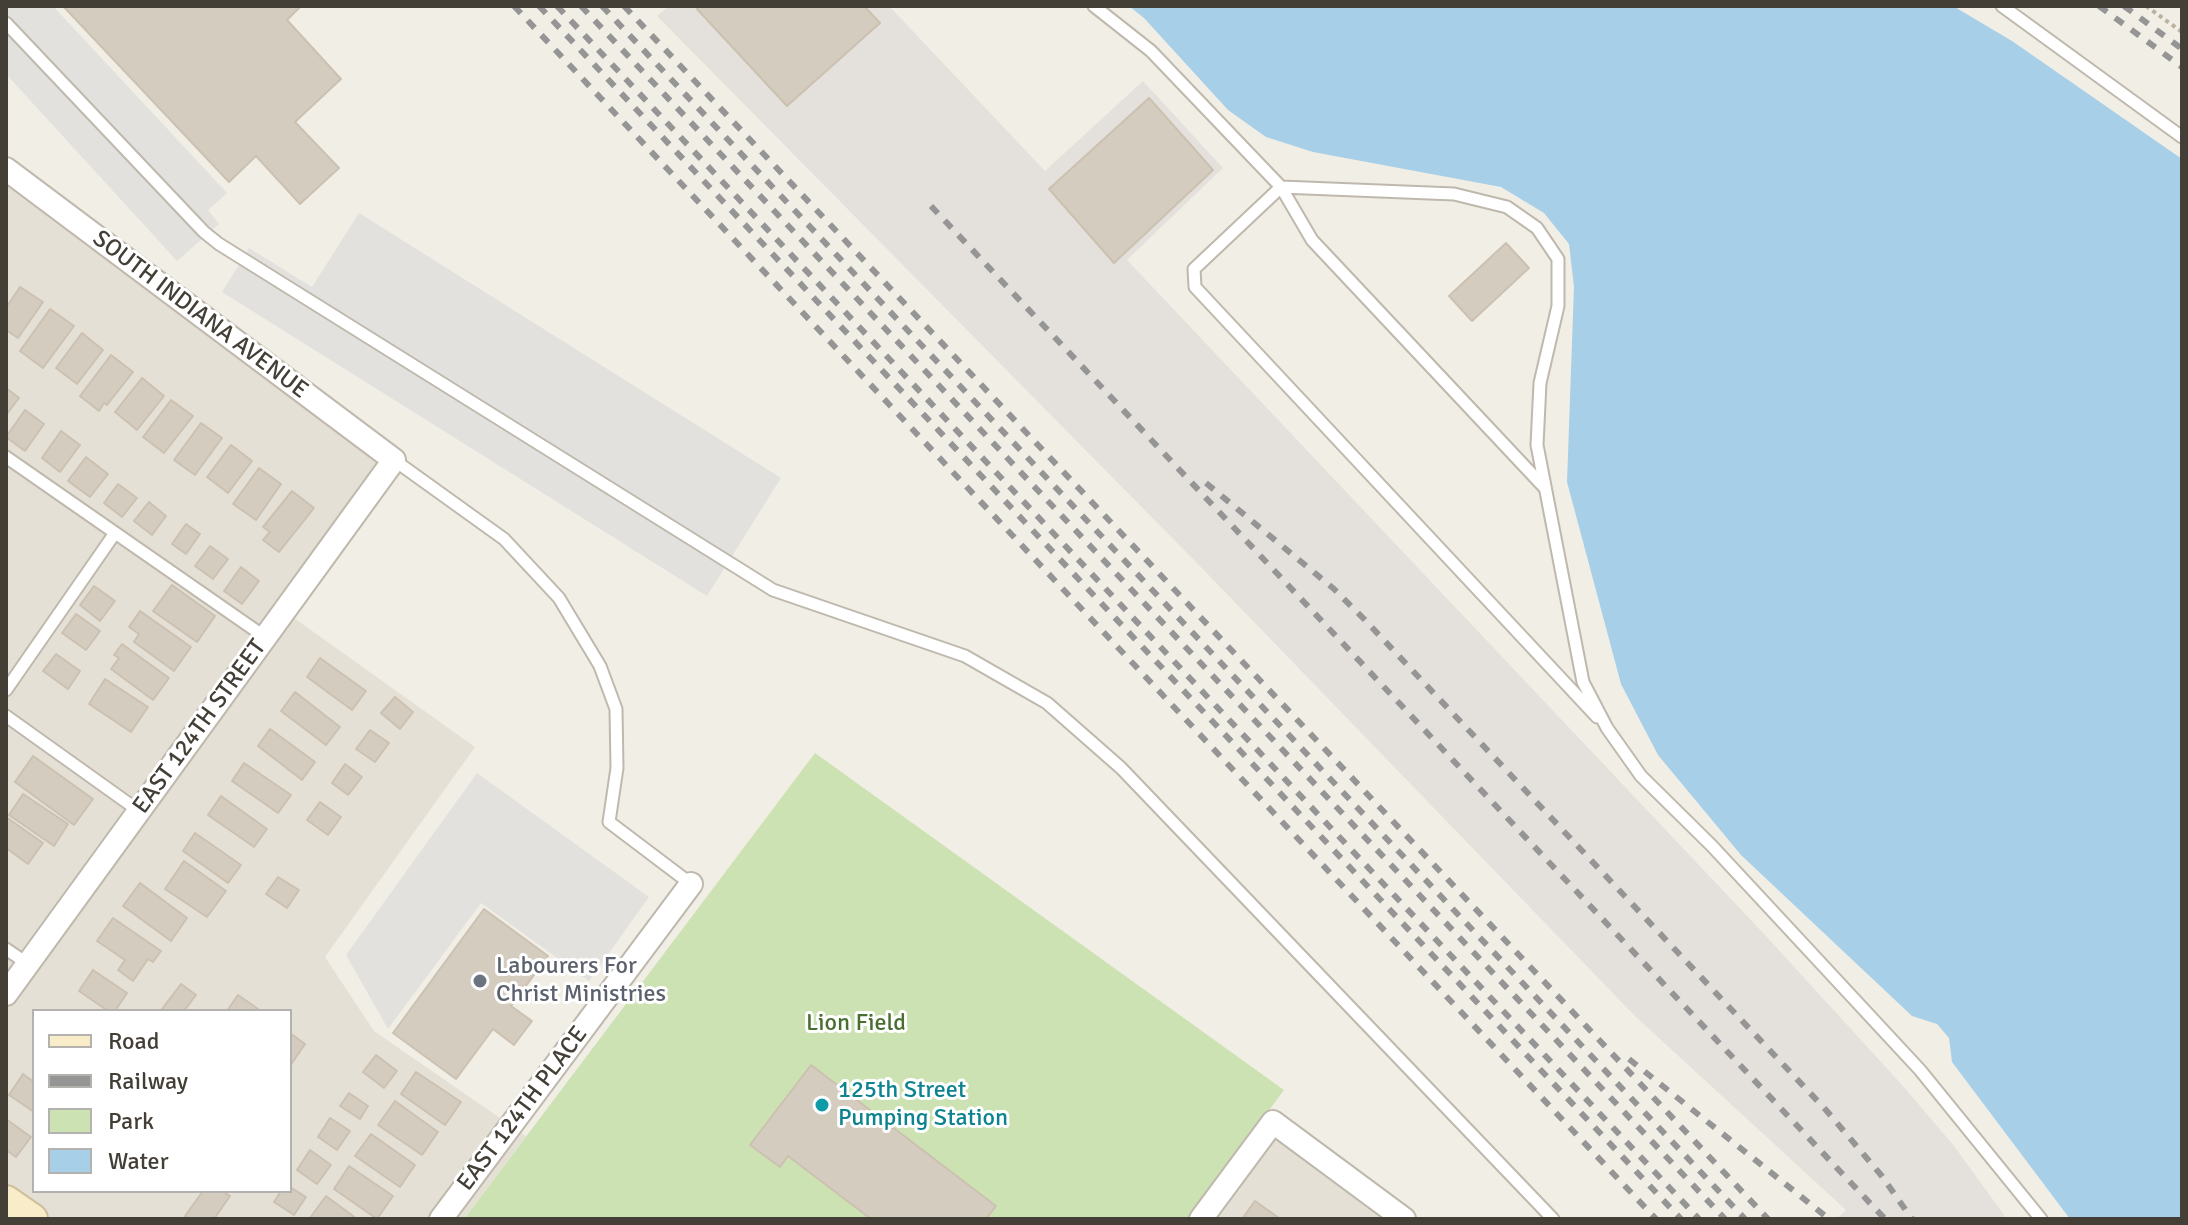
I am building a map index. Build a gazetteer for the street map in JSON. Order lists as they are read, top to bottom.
{
  "streets": {
    "street": ["SOUTH INDIANA AVENUE", "EAST 124TH STREET", "EAST 124TH PLACE"]
  },
  "crossings": [
    ["SOUTH INDIANA AVENUE", "EAST 124TH STREET"]
  ],
  "parks": ["Lion Field"],
  "places": ["Labourers For Christ Ministries", "125th Street Pumping Station"],
  "legend": [
    "Road",
    "Railway",
    "Park",
    "Water"
  ]
}
